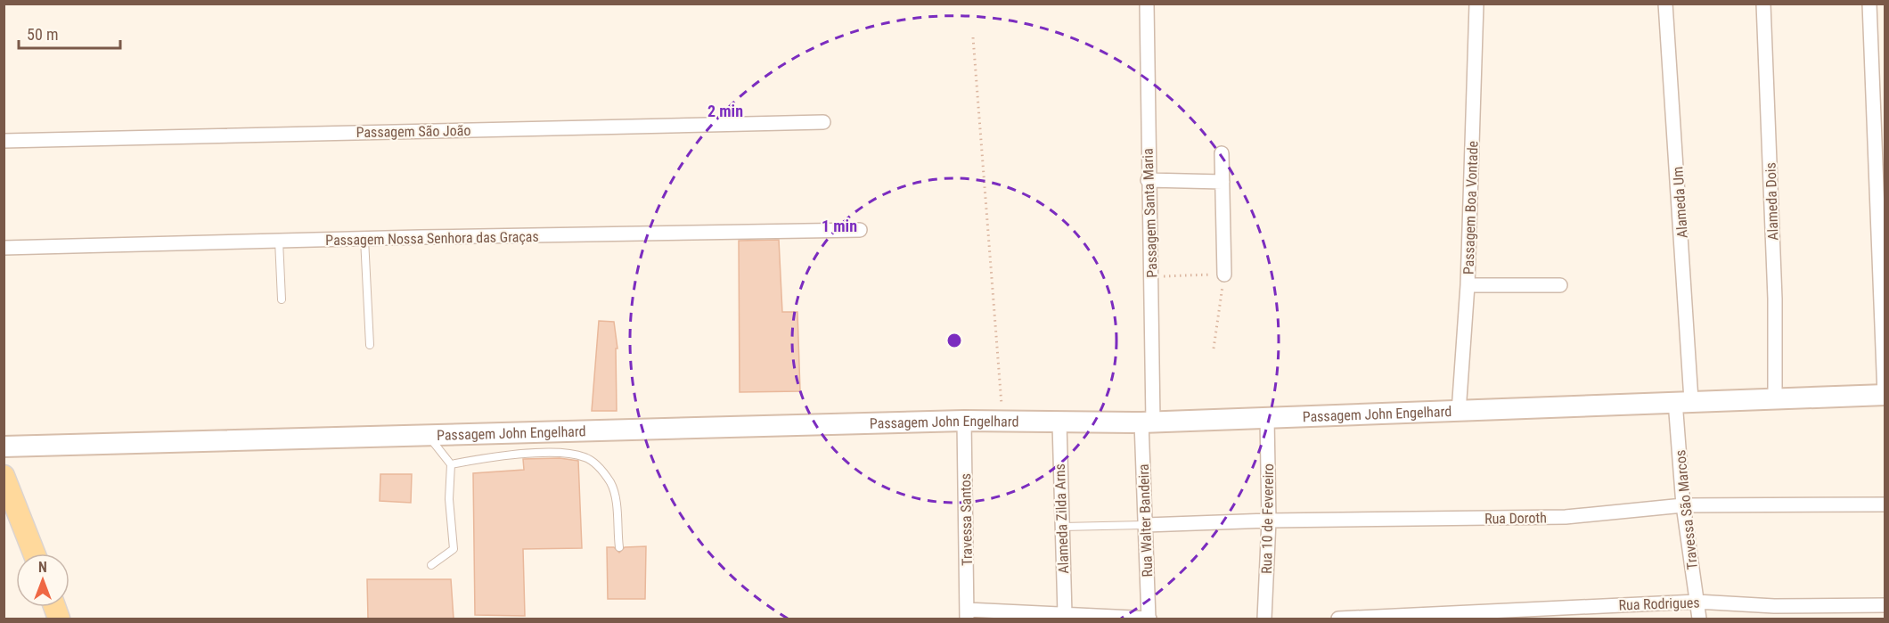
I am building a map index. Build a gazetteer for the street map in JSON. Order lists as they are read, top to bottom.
{
  "streets": {
    "main road": ["Passagem John Engelhard"],
    "street": [
      "Passagem São João",
      "Alameda Dois",
      "Alameda Um",
      "Passagem Boa Vontade",
      "Passagem Santa Maria",
      "Passagem Nossa Senhora das Graças",
      "Travessa São Marcos",
      "Rua Doroth",
      "Alameda Zilda Arns",
      "Rua 10 de Fevereiro",
      "Travessa Santos",
      "Rua Walter Bandeira",
      "Rua Rodrigues"
    ]
  },
  "crossings": [
    ["Alameda Dois", "Passagem John Engelhard"],
    ["Alameda Um", "Passagem John Engelhard"],
    ["Alameda Um", "Travessa São Marcos"],
    ["Passagem Boa Vontade", "Passagem John Engelhard"],
    ["Passagem Santa Maria", "Passagem John Engelhard"],
    ["Passagem Santa Maria", "Rua Walter Bandeira"],
    ["Passagem John Engelhard", "Travessa São Marcos"],
    ["Passagem John Engelhard", "Alameda Zilda Arns"],
    ["Passagem John Engelhard", "Rua 10 de Fevereiro"],
    ["Passagem John Engelhard", "Travessa Santos"],
    ["Passagem John Engelhard", "Rua Walter Bandeira"],
    ["Travessa São Marcos", "Rua Doroth"],
    ["Travessa São Marcos", "Rua Rodrigues"],
    ["Rua Doroth", "Rua 10 de Fevereiro"],
    ["Rua Doroth", "Rua Walter Bandeira"]
  ],
  "scale_bar": "50 m",
  "north": "top",
  "rings": ["2 min", "1 min"]
}
